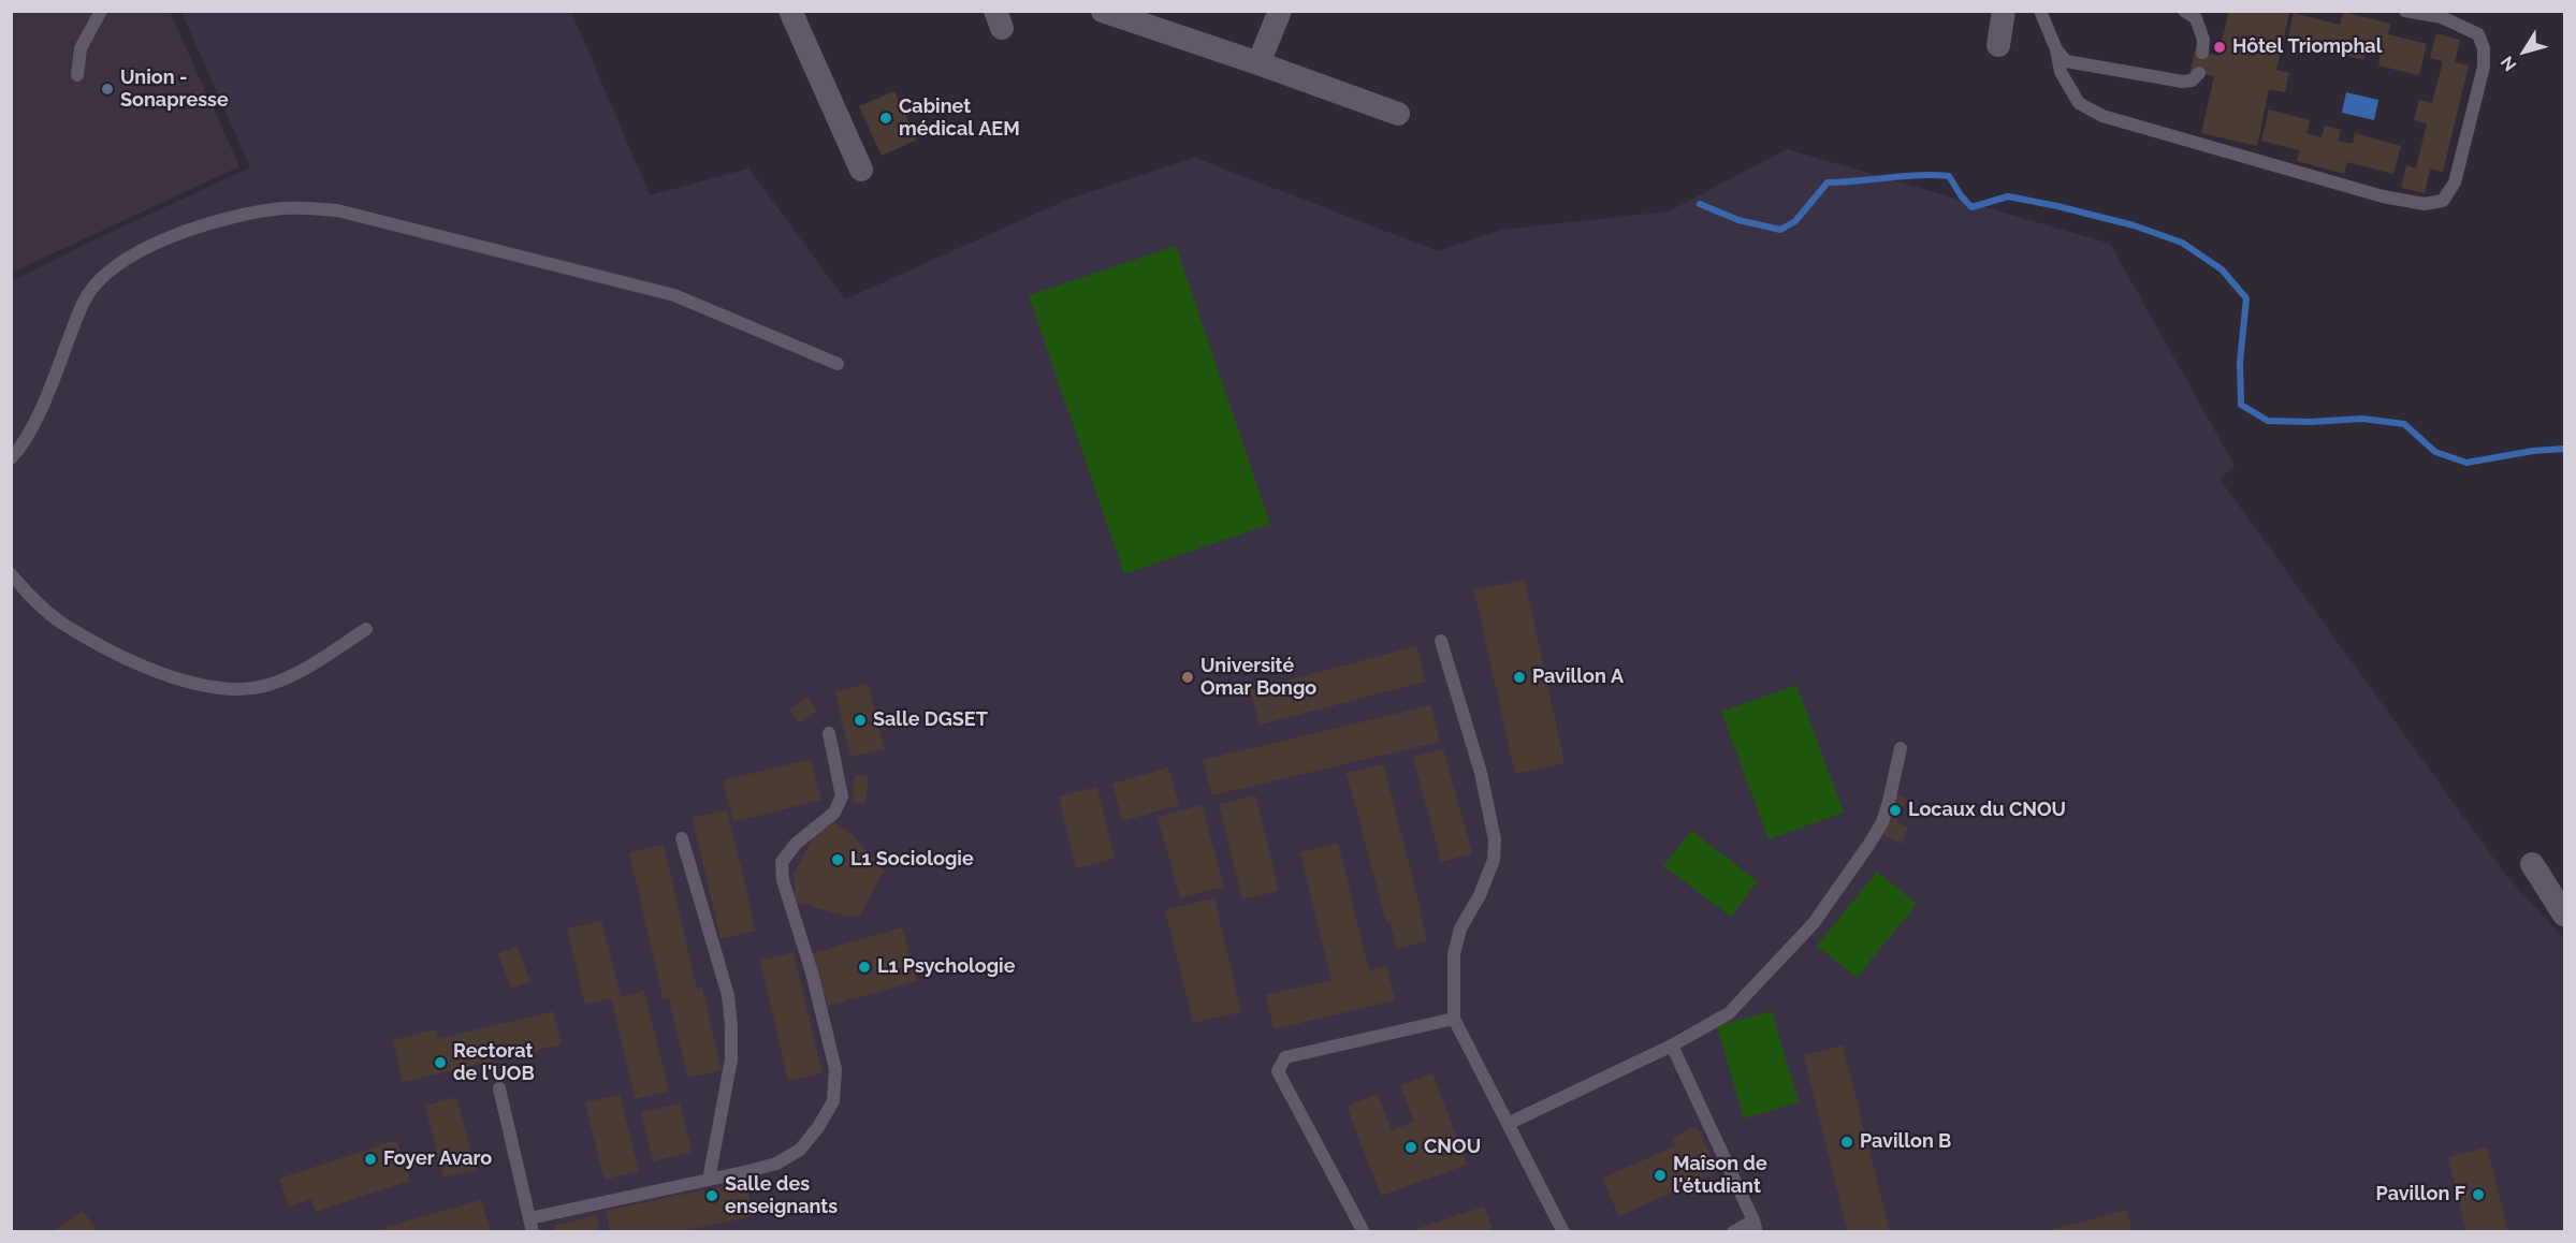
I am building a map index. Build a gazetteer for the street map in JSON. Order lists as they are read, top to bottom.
{
  "places": [
    "Hôtel Triomphal",
    "Union - Sonapresse",
    "Cabinet médical AEM",
    "Université Omar Bongo",
    "Pavillon A",
    "Salle DGSET",
    "Locaux du CNOU",
    "L1 Sociologie",
    "L1 Psychologie",
    "Rectorat de l'UOB",
    "Pavillon B",
    "CNOU",
    "Foyer Avaro",
    "Maîson de l'étudiant",
    "Pavillon F",
    "Salle des enseignants"
  ],
  "north": "bottom left"
}
